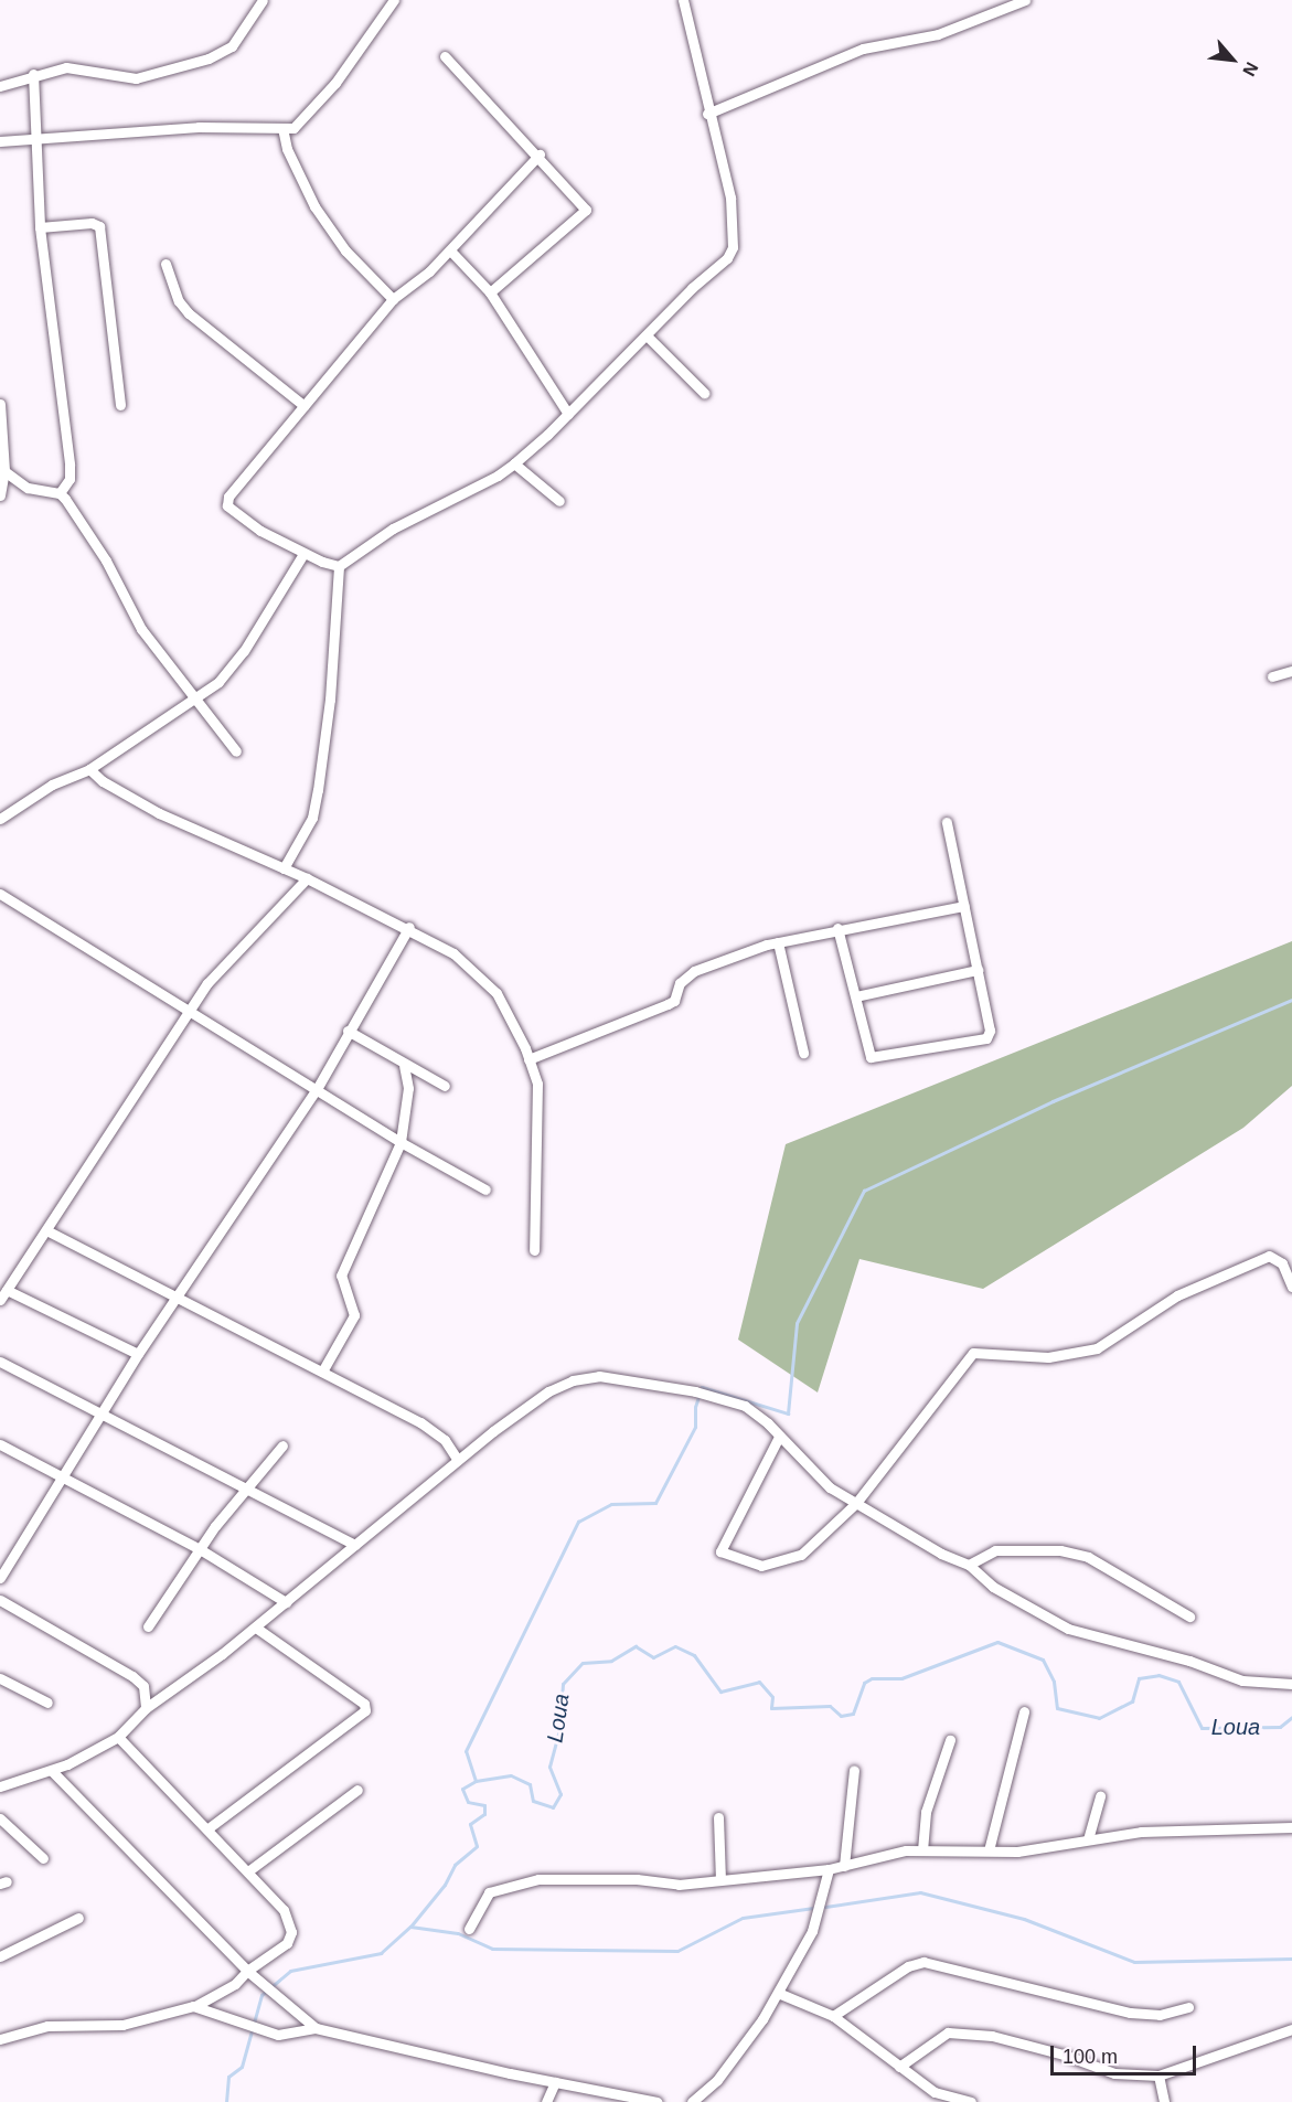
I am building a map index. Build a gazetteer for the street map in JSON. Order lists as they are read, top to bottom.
{
  "water": ["Loua"],
  "scale_bar": "100 m",
  "north": "bottom right"
}
